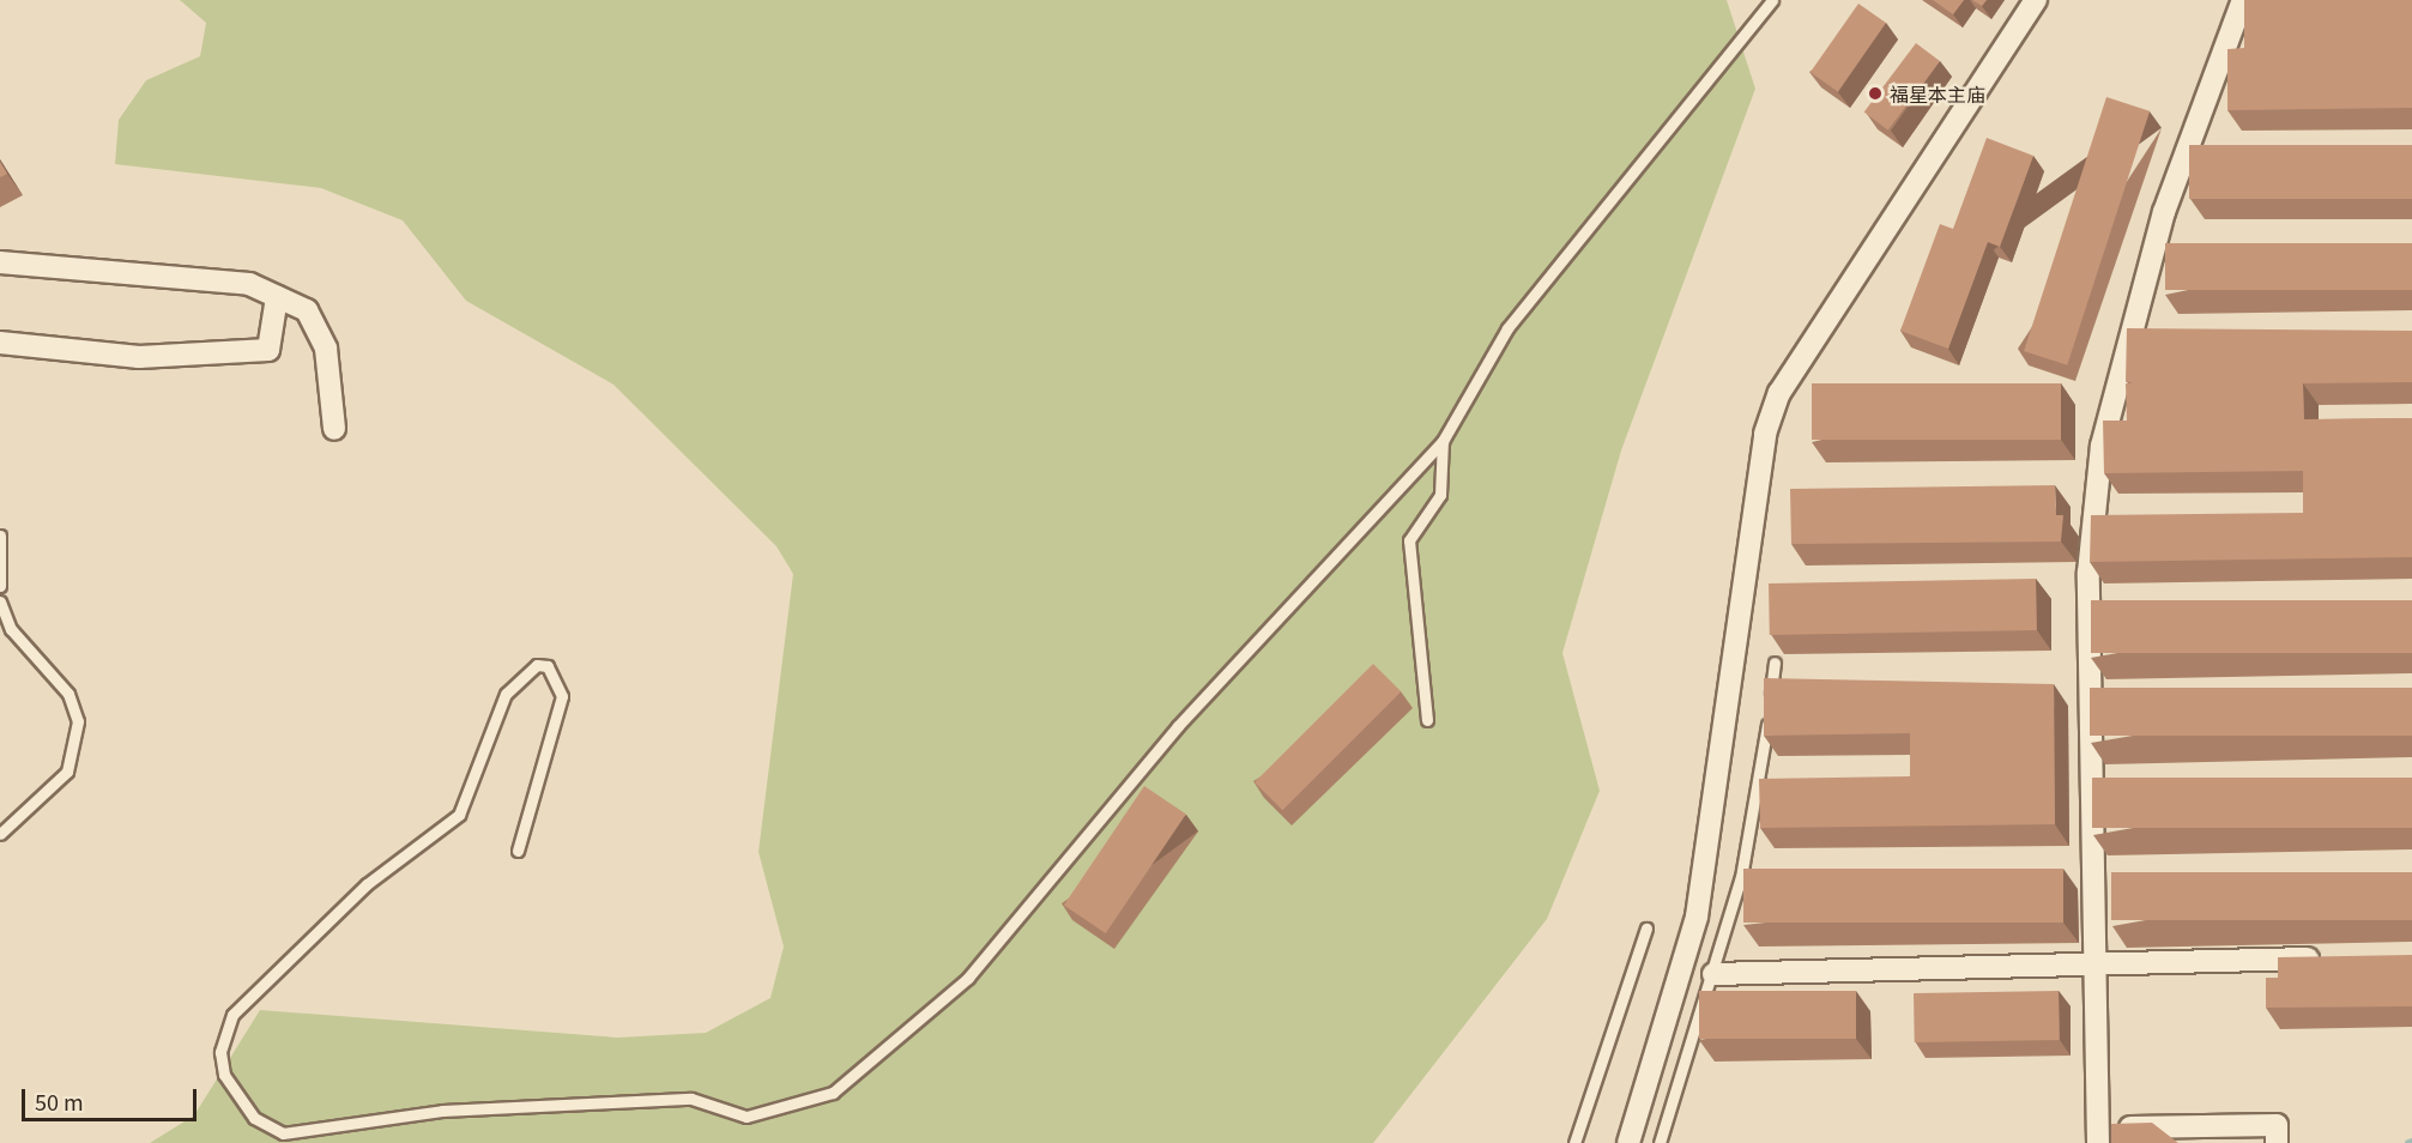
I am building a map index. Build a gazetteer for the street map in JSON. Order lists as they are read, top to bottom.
{
  "places": ["福星本主庙"],
  "scale_bar": "50 m"
}
